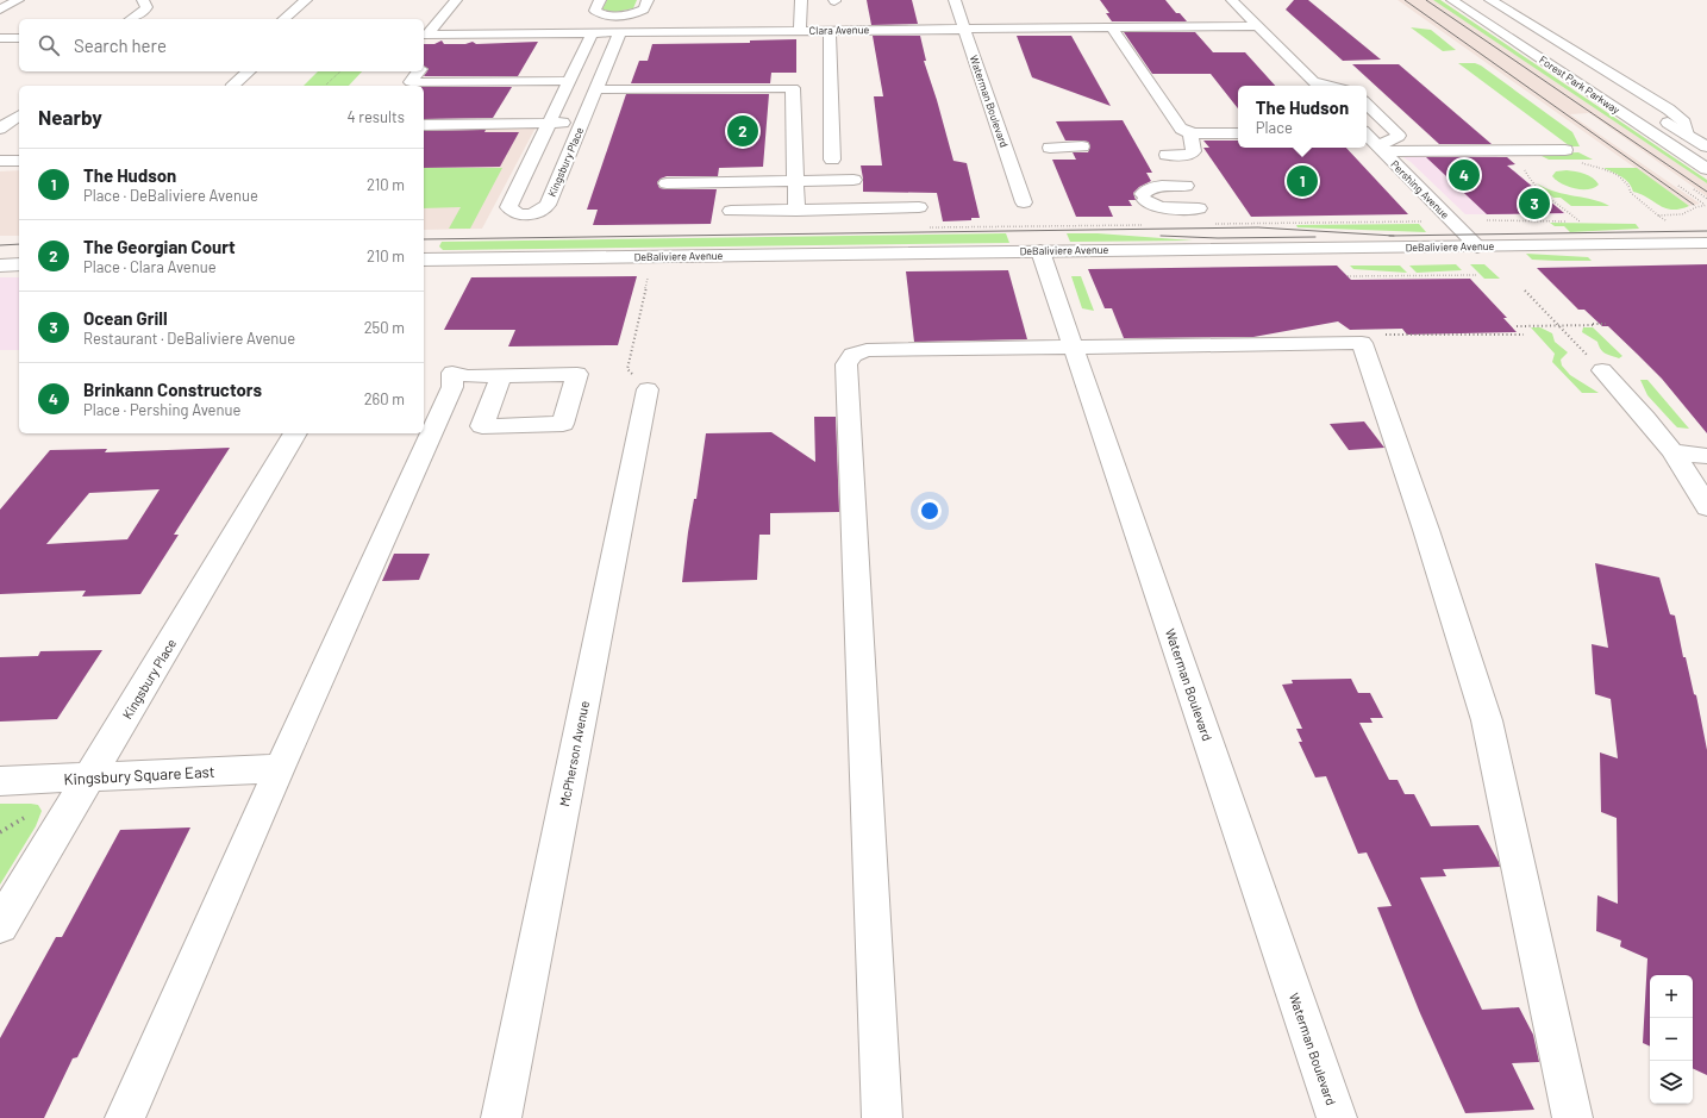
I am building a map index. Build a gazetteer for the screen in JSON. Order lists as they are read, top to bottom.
{
  "streets": {
    "street": [
      "Clara Avenue",
      "Forest Park Parkway",
      "Waterman Boulevard",
      "Kingsbury Place",
      "Pershing Avenue",
      "DeBaliviere Avenue",
      "McPherson Avenue",
      "Kingsbury Square East"
    ]
  },
  "crossings": [
    ["Clara Avenue", "Waterman Boulevard"],
    ["Clara Avenue", "Kingsbury Place"],
    ["Waterman Boulevard", "DeBaliviere Avenue"],
    ["Kingsbury Place", "Kingsbury Square East"],
    ["Pershing Avenue", "DeBaliviere Avenue"]
  ],
  "page": {
    "search": "Search here",
    "popup": ["The Hudson", "Place"],
    "heading": ["Nearby", "4 results"],
    "pins": [
      "2",
      "4",
      "1",
      "3"
    ],
    "list": [
      {
        "mark": "1",
        "name": "The Hudson",
        "note": "Place · DeBaliviere Avenue",
        "value": "210 m"
      },
      {
        "mark": "2",
        "name": "The Georgian Court",
        "note": "Place · Clara Avenue",
        "value": "210 m"
      },
      {
        "mark": "3",
        "name": "Ocean Grill",
        "note": "Restaurant · DeBaliviere Avenue",
        "value": "250 m"
      },
      {
        "mark": "4",
        "name": "Brinkann Constructors",
        "note": "Place · Pershing Avenue",
        "value": "260 m"
      }
    ],
    "map_buttons": ["+", "−"]
  }
}
